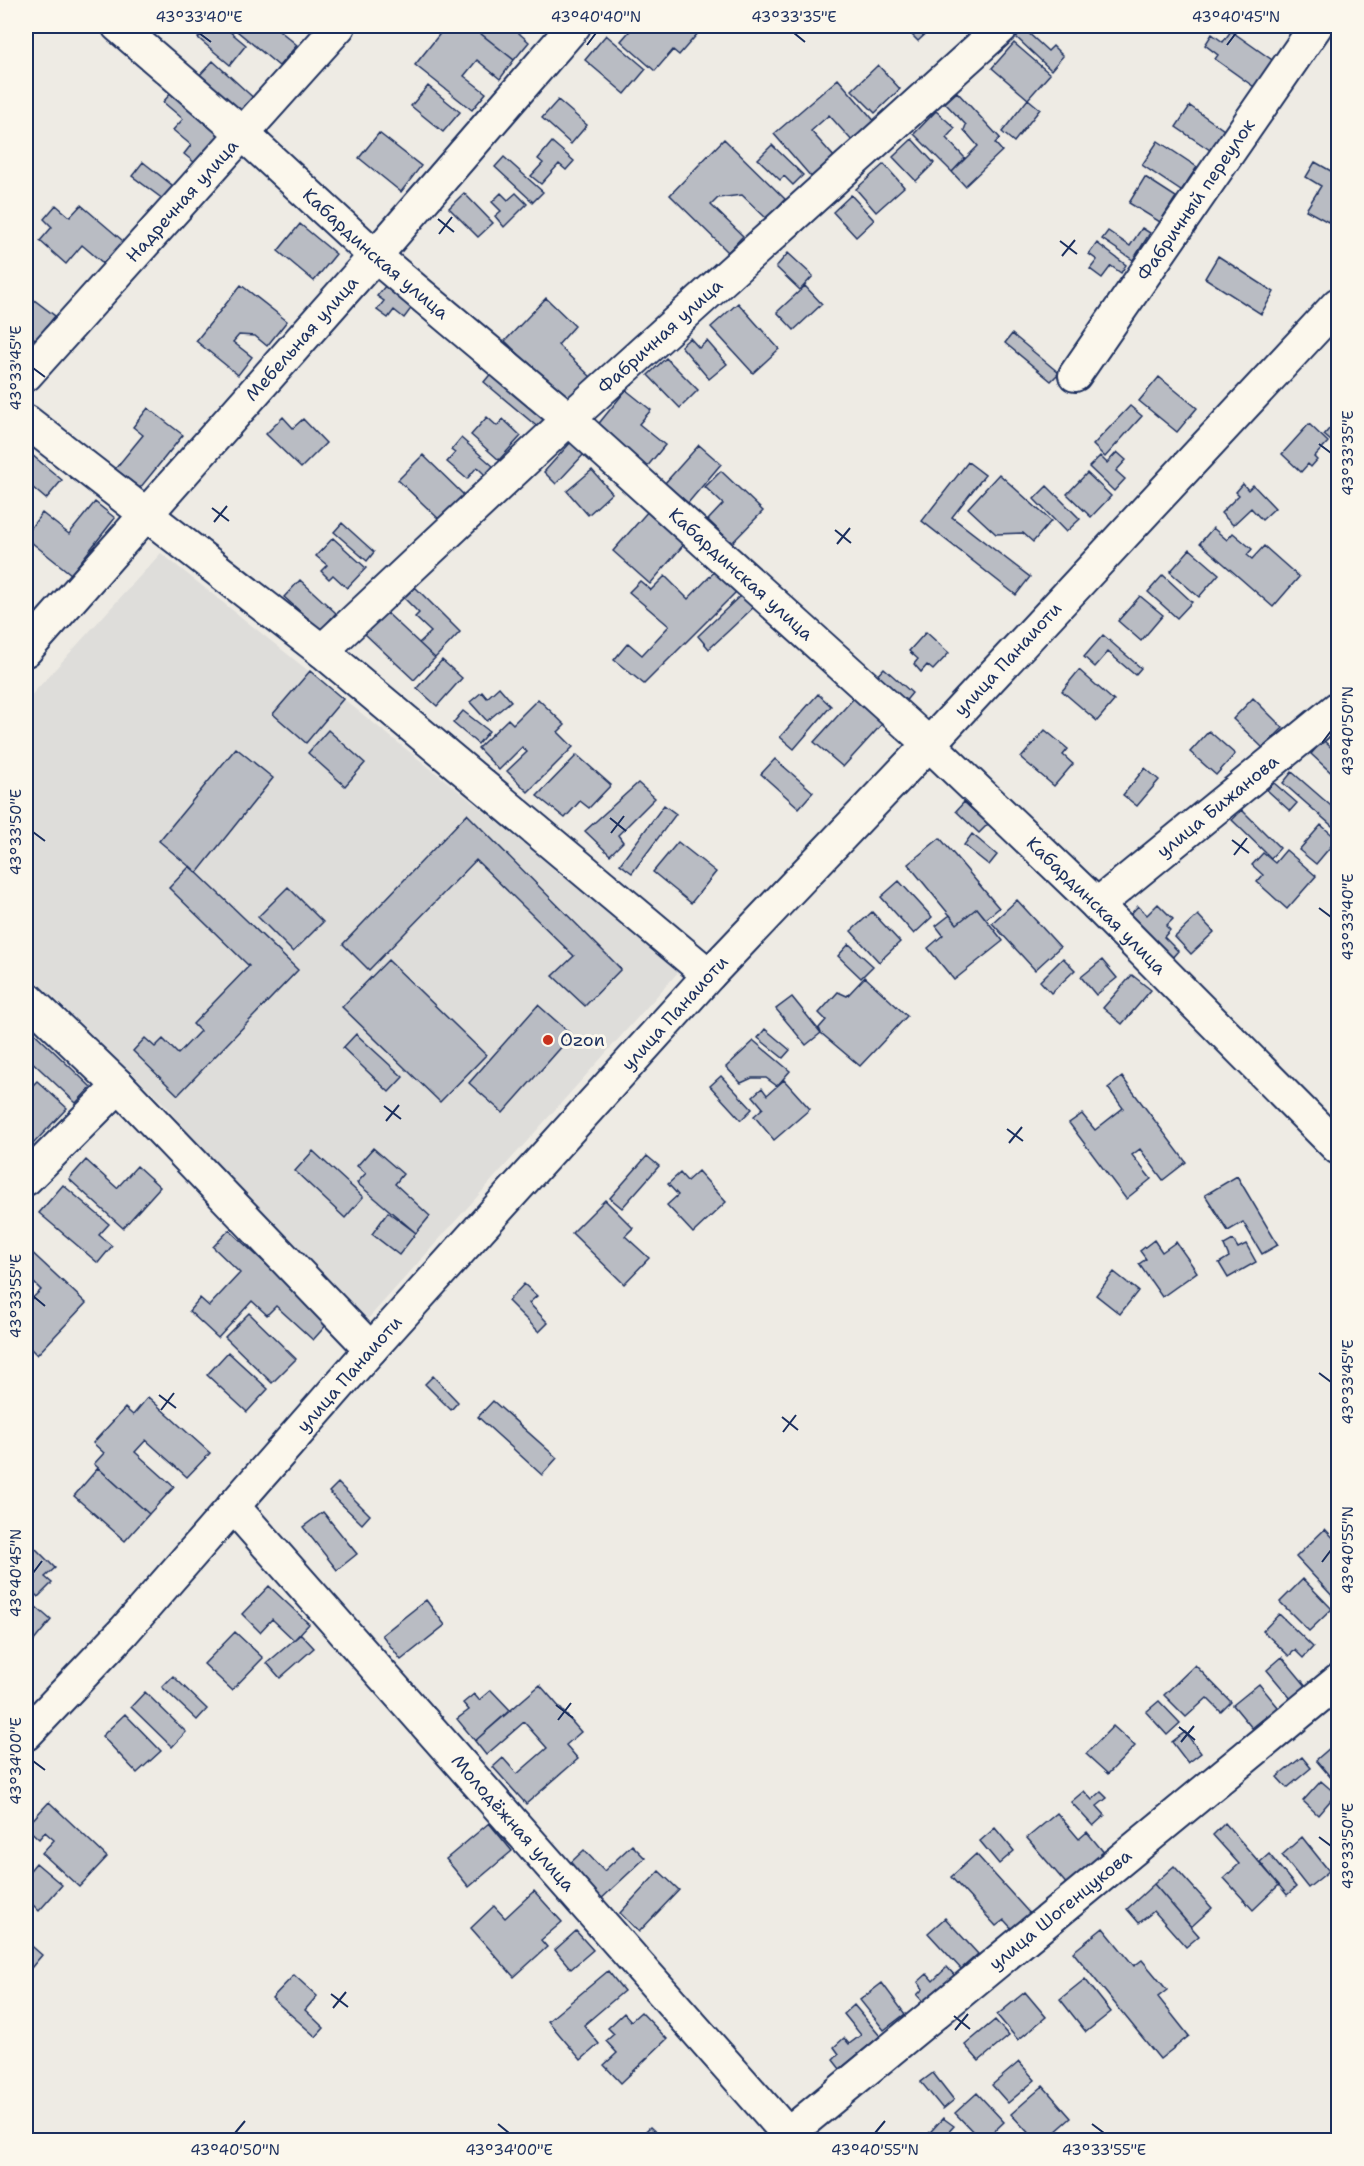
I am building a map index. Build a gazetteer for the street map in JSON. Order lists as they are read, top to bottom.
{
  "streets": {
    "street": [
      "Фабричный переулок",
      "Надречная улица",
      "Кабардинская улица",
      "Фабричная улица",
      "Мебельная улица",
      "улица Панаиоти",
      "улица Бижанова",
      "Молодёжная улица",
      "улица Шогенцукова"
    ]
  },
  "crossings": [
    ["Надречная улица", "Кабардинская улица"],
    ["Кабардинская улица", "Фабричная улица"],
    ["Кабардинская улица", "Мебельная улица"],
    ["Кабардинская улица", "улица Панаиоти"],
    ["Кабардинская улица", "улица Бижанова"],
    ["улица Панаиоти", "Молодёжная улица"],
    ["Молодёжная улица", "улица Шогенцукова"]
  ],
  "places": ["Ozon"],
  "coordinates": [
    "43°33'40\"E",
    "43°40'40\"N",
    "43°33'35\"E",
    "43°40'45\"N",
    "43°33'45\"E",
    "43°40'50\"N",
    "43°33'50\"E",
    "43°33'55\"E",
    "43°40'55\"N",
    "43°34'00\"E"
  ]
}
